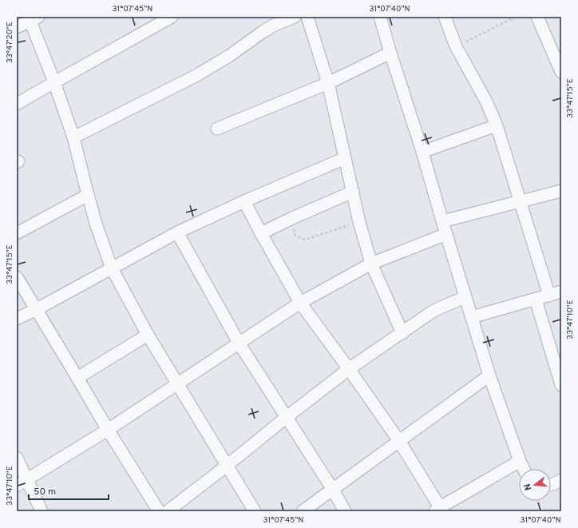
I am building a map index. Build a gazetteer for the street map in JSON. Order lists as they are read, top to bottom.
{
  "scale_bar": "50 m",
  "north": "left",
  "coordinates": [
    "31°07'45\"N",
    "31°07'40\"N",
    "33°47'20\"E",
    "33°47'15\"E",
    "33°47'10\"E"
  ]
}
